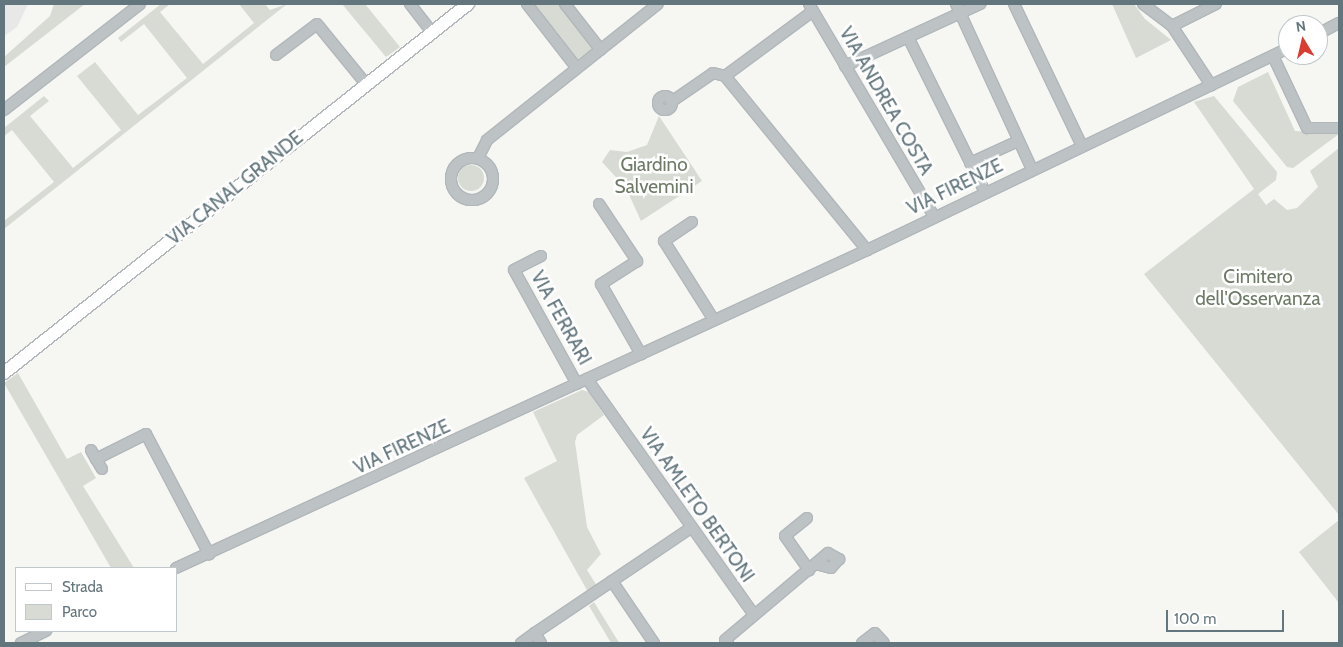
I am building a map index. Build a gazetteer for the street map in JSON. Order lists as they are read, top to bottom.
{
  "streets": {
    "main road": ["VIA CANAL GRANDE"],
    "street": [
      "VIA ANDREA COSTA",
      "VIA FIRENZE",
      "VIA FERRARI",
      "VIA AMLETO BERTONI"
    ]
  },
  "crossings": [
    ["VIA ANDREA COSTA", "VIA FIRENZE"],
    ["VIA FIRENZE", "VIA FERRARI"],
    ["VIA FIRENZE", "VIA AMLETO BERTONI"],
    ["VIA FERRARI", "VIA AMLETO BERTONI"]
  ],
  "parks": ["Giardino Salvemini", "Cimitero dell'Osservanza"],
  "legend": ["Strada", "Parco"],
  "scale_bar": "100 m",
  "north": "top"
}
